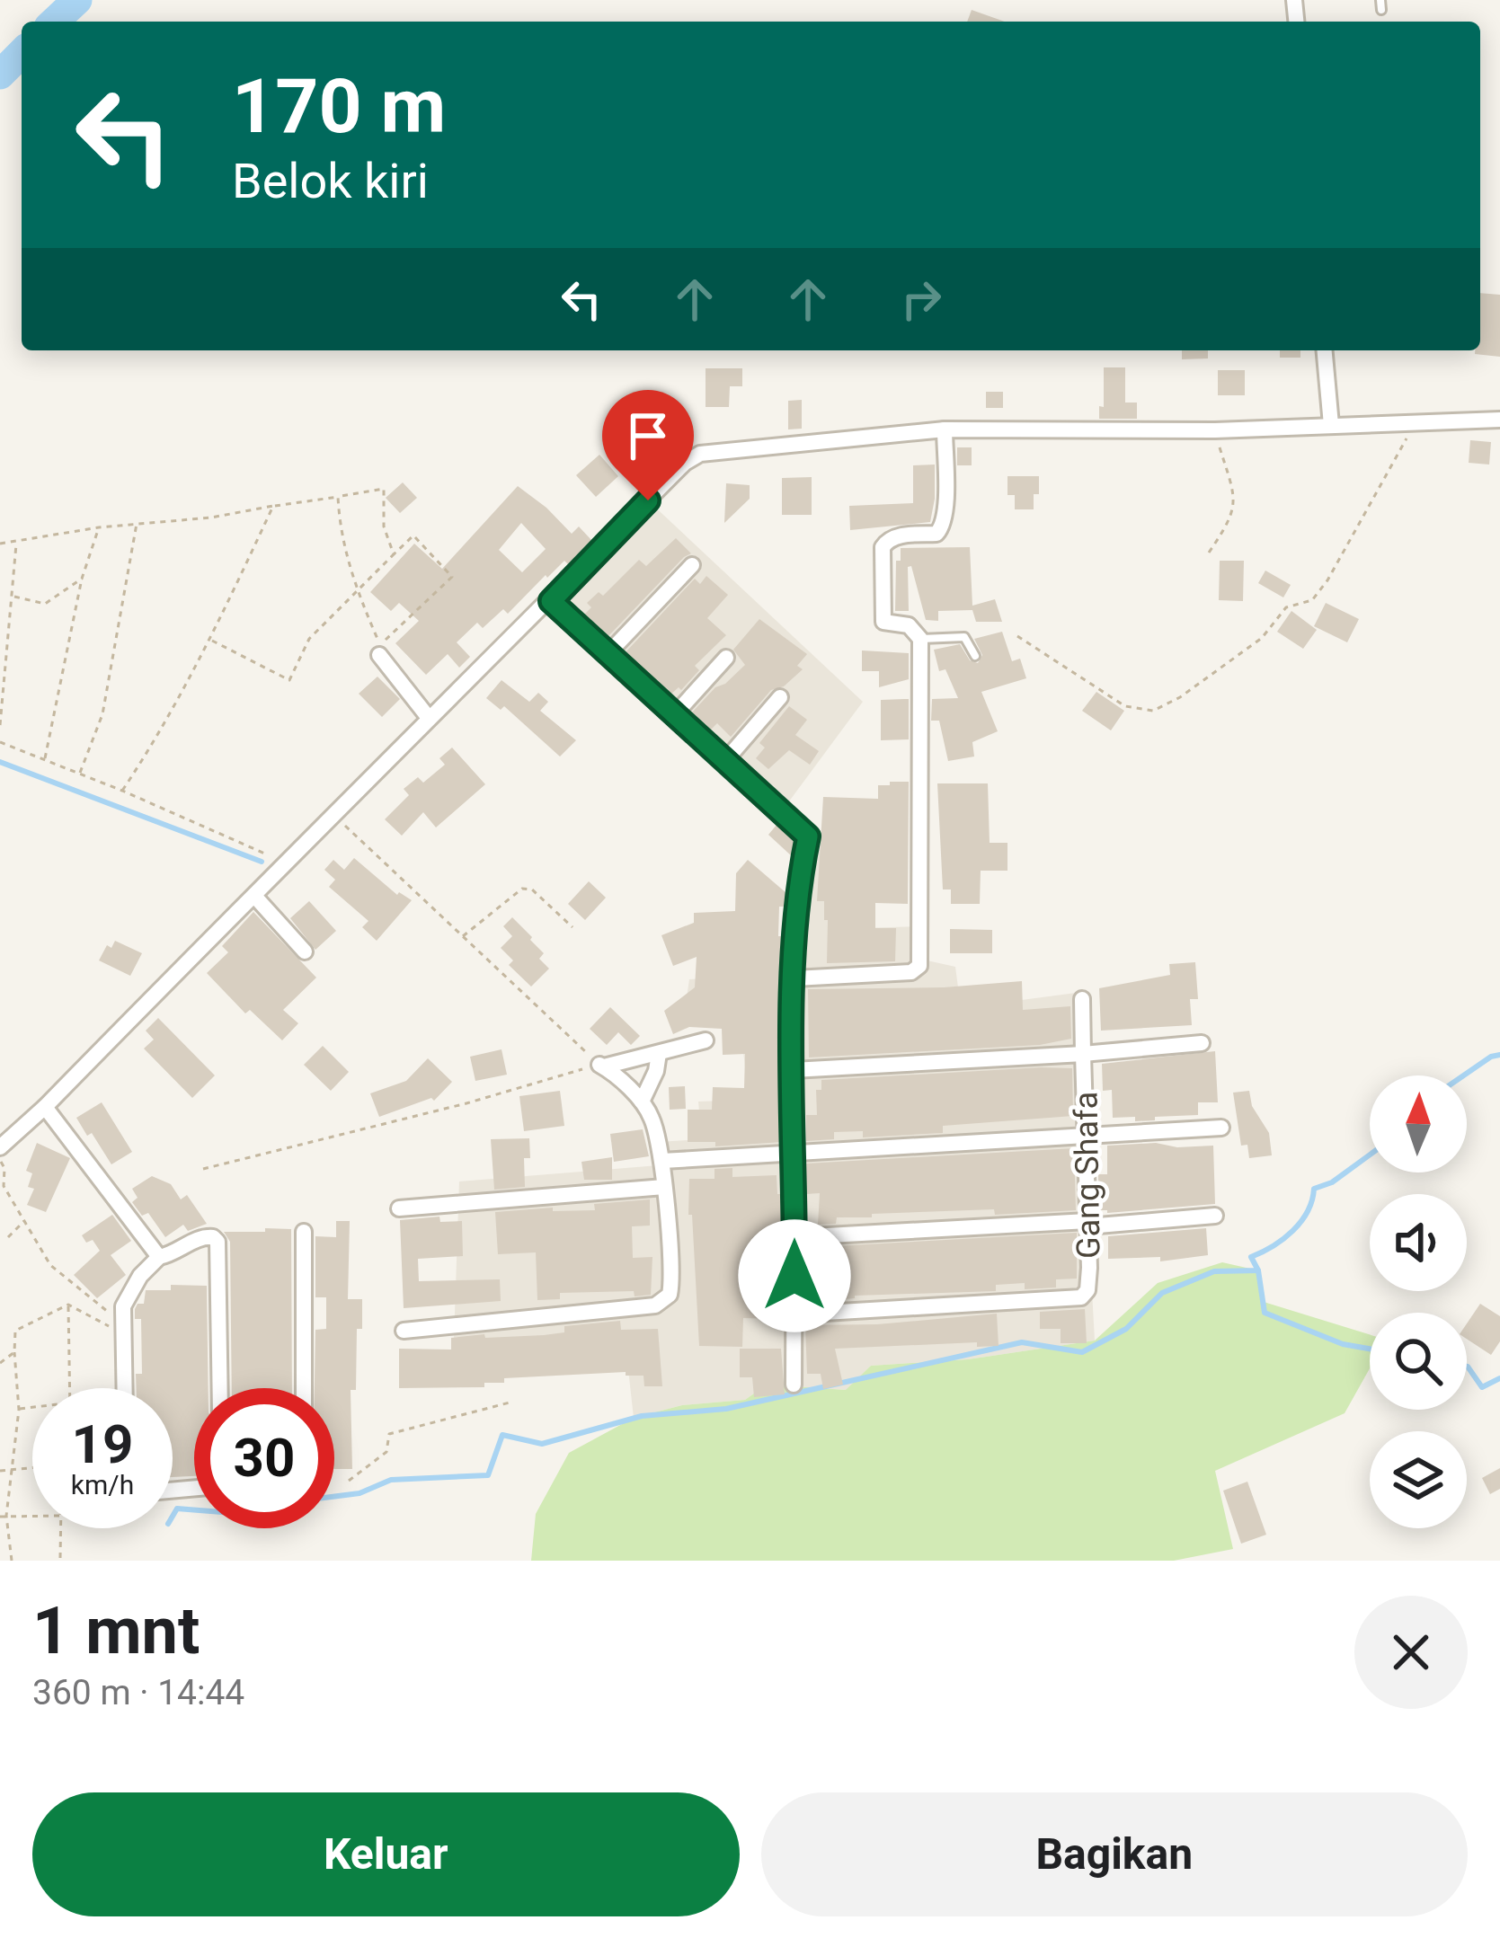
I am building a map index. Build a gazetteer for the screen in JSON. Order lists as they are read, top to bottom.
{
  "streets": {
    "street": ["Gang Shafa"]
  },
  "north": "top",
  "page": {
    "turn": ["170 m", "Belok kiri"],
    "speed": "19 km/h",
    "limit": "30",
    "heading": ["1 mnt", "360 m · 14:44"],
    "buttons": ["Keluar", "Bagikan"]
  }
}
